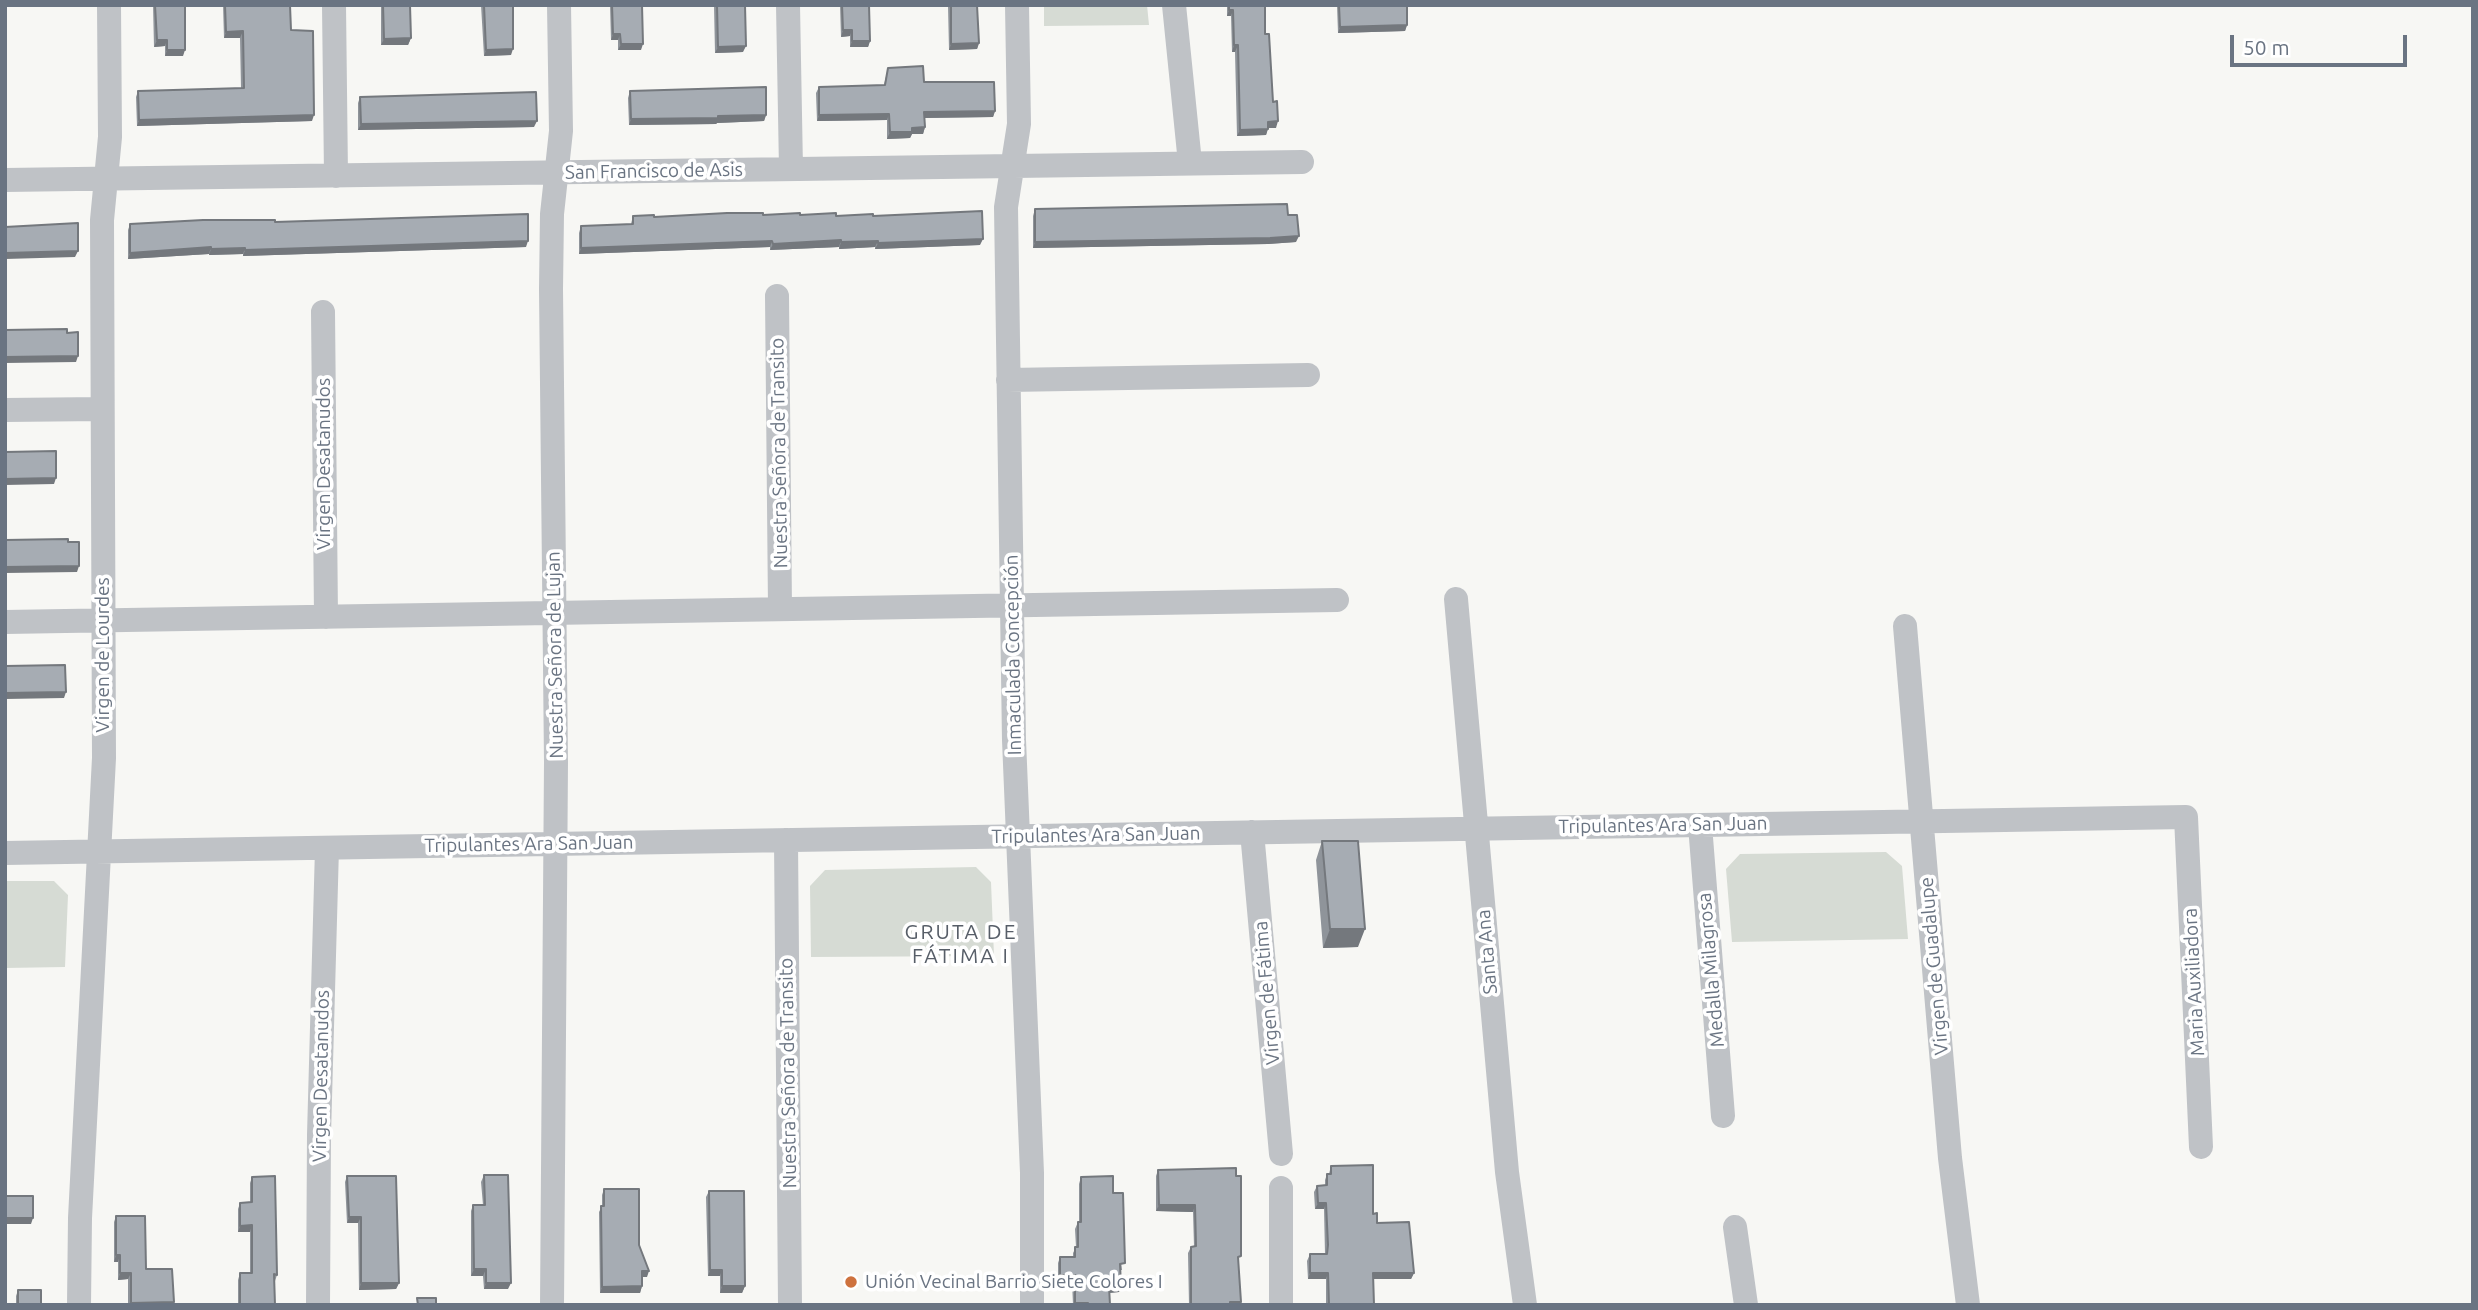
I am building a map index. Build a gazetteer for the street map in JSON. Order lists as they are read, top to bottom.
{
  "streets": {
    "street": [
      "San Francisco de Asis",
      "Nuestra Señora de Transito",
      "Virgen Desatanudos",
      "Virgen de Lourdes",
      "Nuestra Señora de Lujan",
      "Inmaculada Concepción",
      "Tripulantes Ara San Juan",
      "Santa Ana",
      "Virgen de Guadalupe",
      "Medalla Milagrosa",
      "Maria Auxiliadora",
      "Virgen de Fátima"
    ]
  },
  "crossings": [
    ["San Francisco de Asis", "Virgen de Lourdes"],
    ["San Francisco de Asis", "Nuestra Señora de Lujan"],
    ["San Francisco de Asis", "Inmaculada Concepción"],
    ["Nuestra Señora de Transito", "Tripulantes Ara San Juan"],
    ["Virgen Desatanudos", "Tripulantes Ara San Juan"],
    ["Virgen de Lourdes", "Tripulantes Ara San Juan"],
    ["Nuestra Señora de Lujan", "Tripulantes Ara San Juan"],
    ["Inmaculada Concepción", "Tripulantes Ara San Juan"],
    ["Tripulantes Ara San Juan", "Santa Ana"],
    ["Tripulantes Ara San Juan", "Virgen de Guadalupe"],
    ["Tripulantes Ara San Juan", "Medalla Milagrosa"],
    ["Tripulantes Ara San Juan", "Maria Auxiliadora"],
    ["Tripulantes Ara San Juan", "Virgen de Fátima"]
  ],
  "districts": ["GRUTA DE FÁTIMA I"],
  "places": ["Unión Vecinal Barrio Siete Colores I"],
  "scale_bar": "50 m"
}
